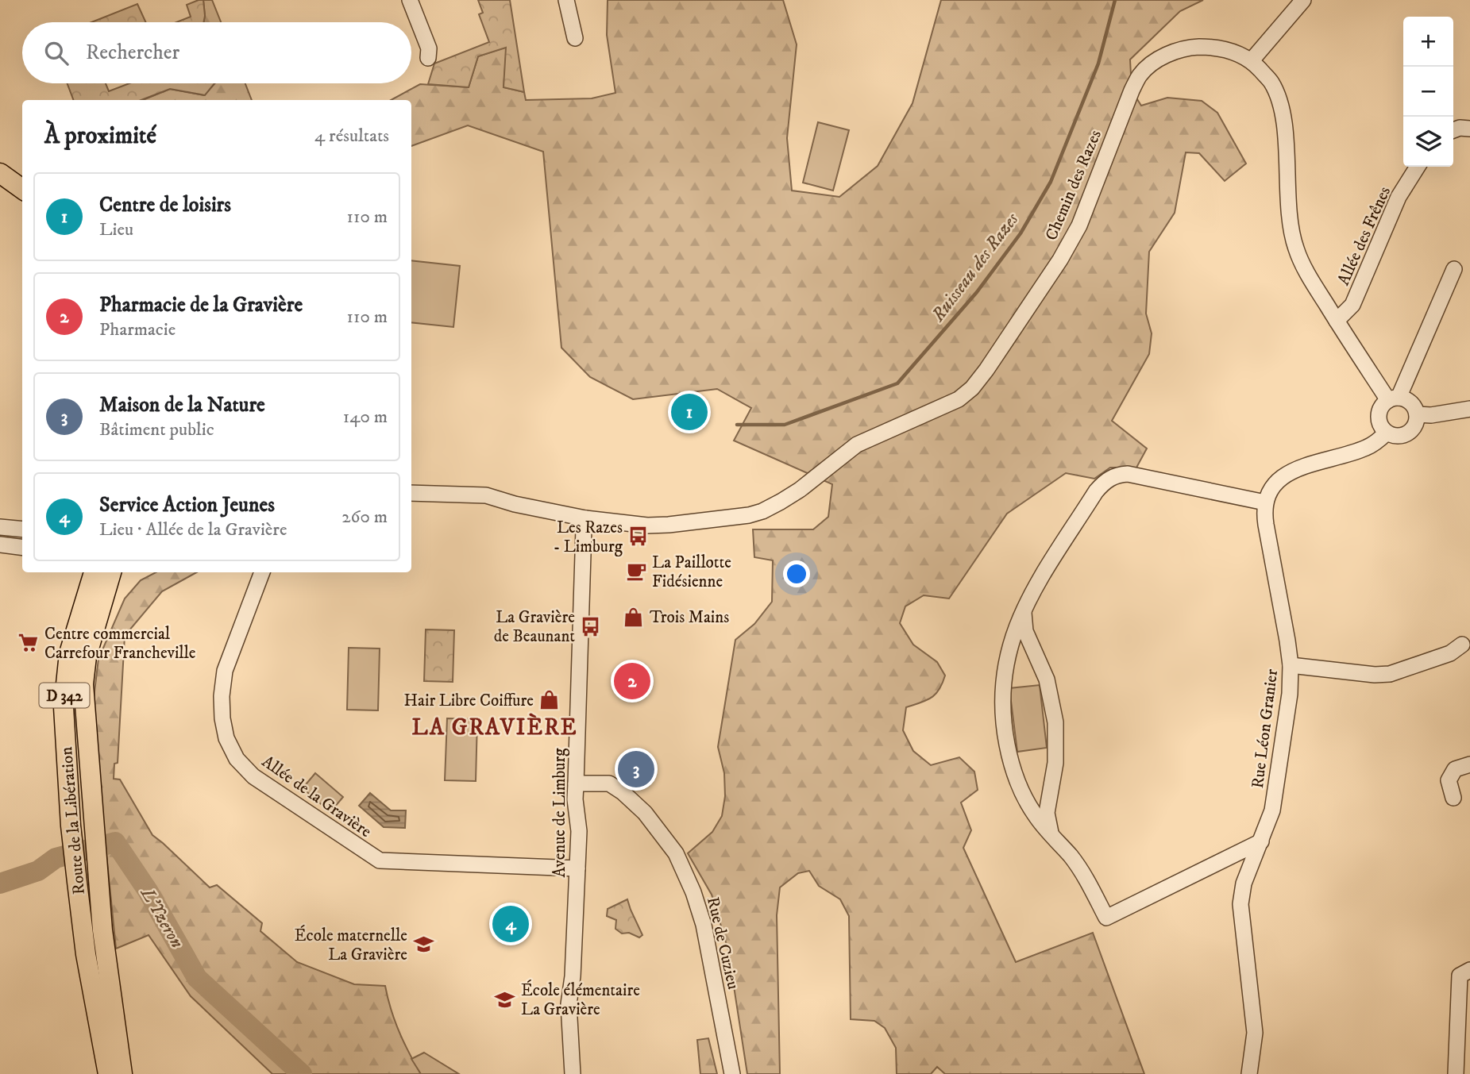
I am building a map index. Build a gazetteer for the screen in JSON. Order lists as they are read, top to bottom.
{
  "streets": {
    "main road": ["D 342", "Route de la Libération"],
    "street": [
      "Chemin des Razes",
      "Allée des Frênes",
      "Rue Léon Granier",
      "Allée de la Gravière",
      "Avenue de Limburg",
      "Rue de Cuzieu"
    ]
  },
  "crossings": [
    ["Chemin des Razes", "Allée des Frênes"],
    ["Chemin des Razes", "Avenue de Limburg"],
    ["Allée de la Gravière", "Avenue de Limburg"],
    ["Avenue de Limburg", "Rue de Cuzieu"]
  ],
  "districts": ["LA GRAVIÈRE"],
  "water": ["Ruisseau des Razes", "L'Yzeron"],
  "places": {
    "bus stop": ["Les Razes - Limburg", "La Gravière de Beaunant"],
    "cafe": ["La Paillotte Fidésienne"],
    "shop": ["Trois Mains", "Hair Libre Coiffure"],
    "supermarket": ["Centre commercial Carrefour Francheville"],
    "school or university": ["École maternelle La Gravière", "École élémentaire La Gravière"]
  },
  "page": {
    "map_buttons": ["+", "−"],
    "search": "Rechercher",
    "heading": ["À proximité", "4 résultats"],
    "list": [
      {
        "mark": "1",
        "name": "Centre de loisirs",
        "note": "Lieu",
        "value": "110 m"
      },
      {
        "mark": "2",
        "name": "Pharmacie de la Gravière",
        "note": "Pharmacie",
        "value": "110 m"
      },
      {
        "mark": "3",
        "name": "Maison de la Nature",
        "note": "Bâtiment public",
        "value": "140 m"
      },
      {
        "mark": "4",
        "name": "Service Action Jeunes",
        "note": "Lieu · Allée de la Gravière",
        "value": "260 m"
      }
    ],
    "pins": [
      "1",
      "2",
      "3",
      "4"
    ]
  }
}
